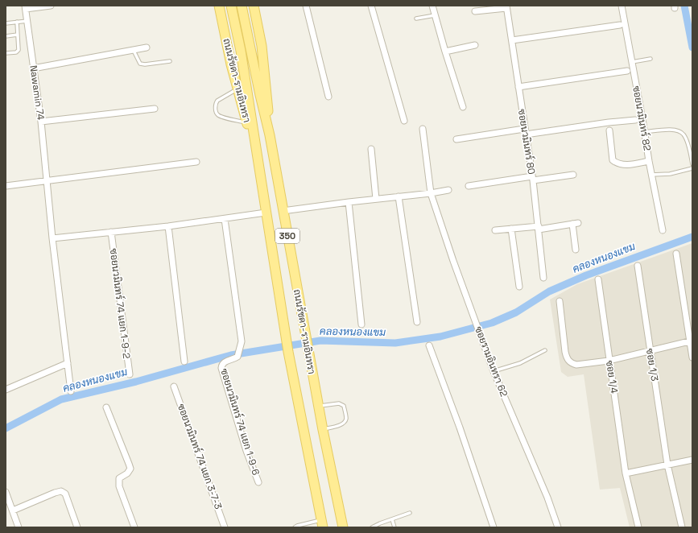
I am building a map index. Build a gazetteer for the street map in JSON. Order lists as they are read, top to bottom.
{
  "streets": {
    "main road": ["ถนนรัชดา-รามอินทรา", "350"],
    "street": [
      "Nawamin 74",
      "ซอยนวมินทร์ 82",
      "ซอยนวมินทร์ 80",
      "ซอยนวมินทร์ 74 แยก 1-9-2",
      "ซอยรามอินทรา 62",
      "ซอย 1/3",
      "ซอย 1/4",
      "ซอยนวมินทร์ 74 แยก 1-9-6",
      "ซอยนวมินทร์ 74 แยก 3-7-3"
    ]
  },
  "water": ["คลองหนองแขม"]
}
